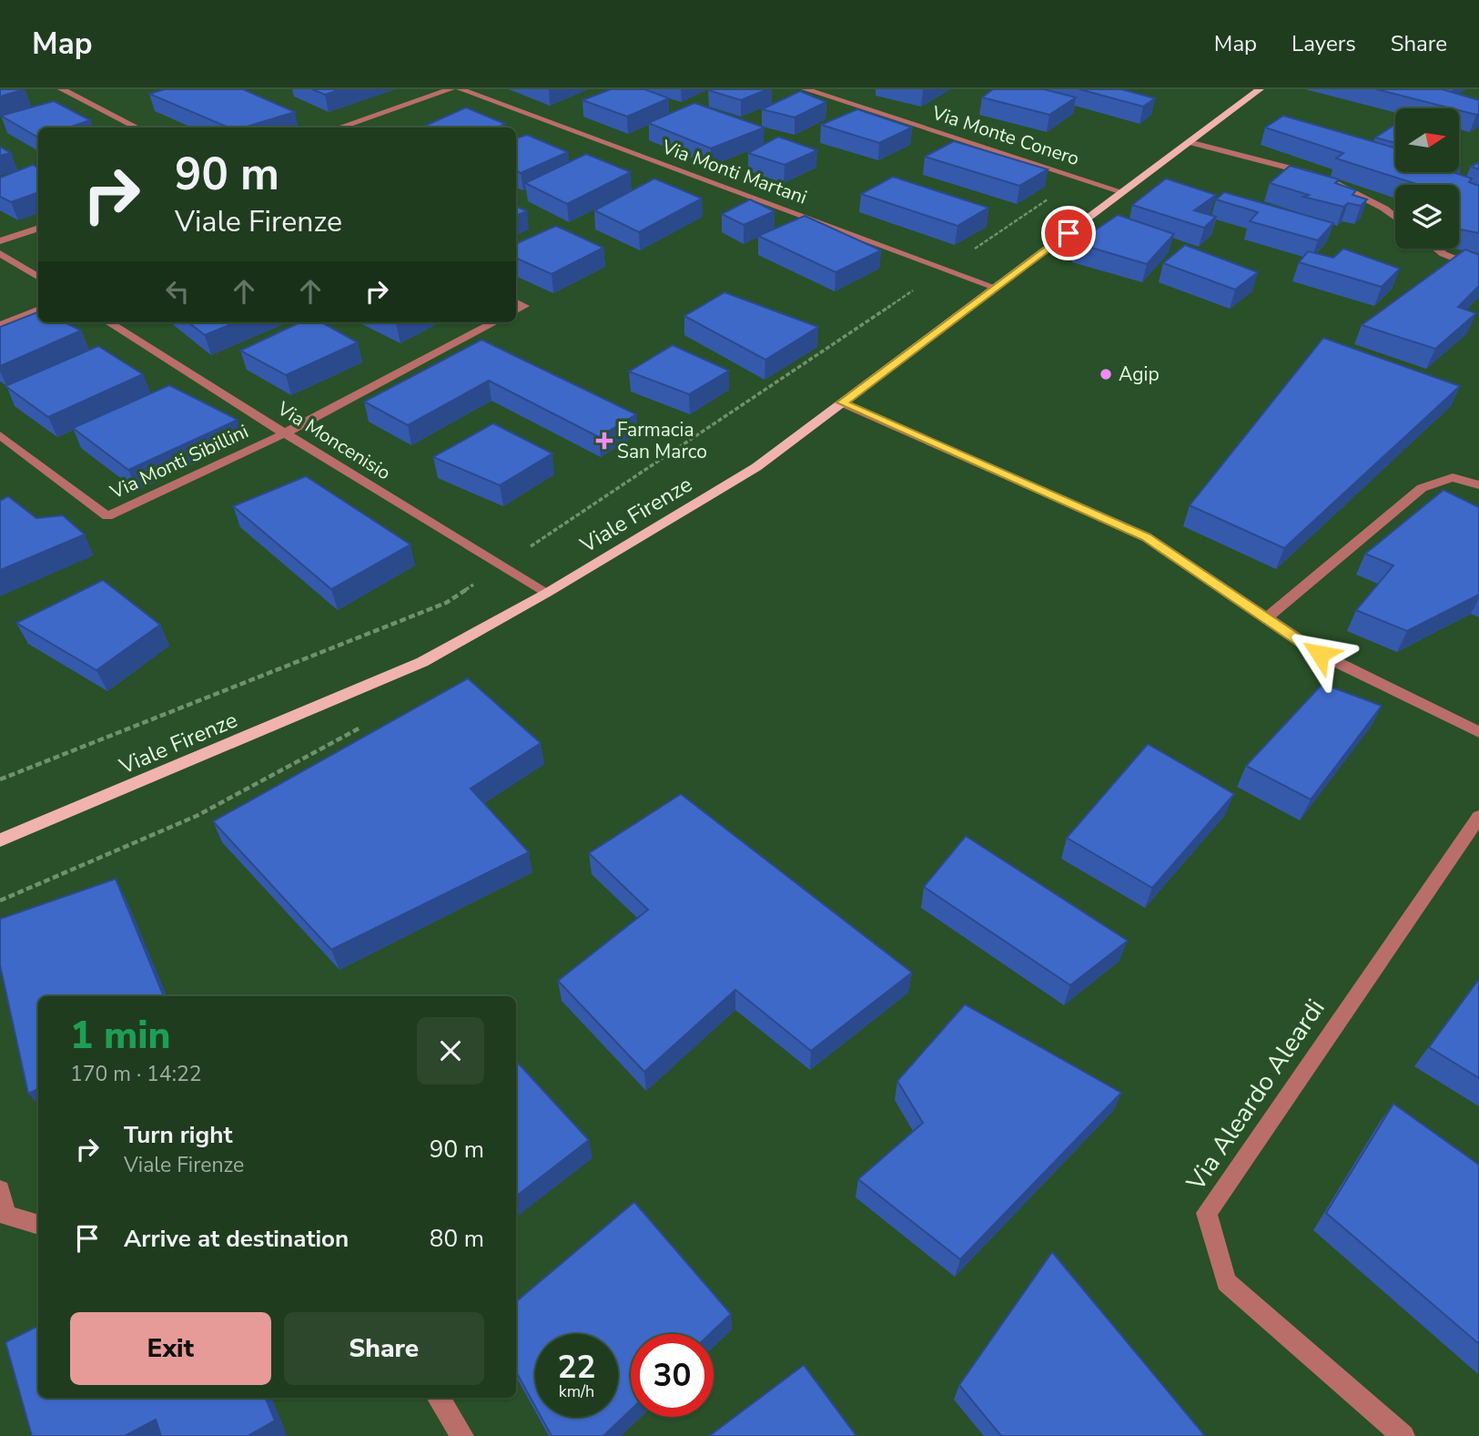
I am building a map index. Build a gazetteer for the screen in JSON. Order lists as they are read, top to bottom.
{
  "streets": {
    "main road": ["Viale Firenze"],
    "street": [
      "Via Monte Conero",
      "Via Monti Martani",
      "Via Moncenisio",
      "Via Monti Sibillini",
      "Via Aleardo Aleardi"
    ]
  },
  "crossings": [
    ["Via Monte Conero", "Viale Firenze"],
    ["Via Monti Martani", "Viale Firenze"],
    ["Via Moncenisio", "Via Monti Sibillini"],
    ["Via Moncenisio", "Viale Firenze"]
  ],
  "places": {
    "other": ["Agip"],
    "health": ["Farmacia San Marco"]
  },
  "north": "right",
  "page": {
    "header": "Map",
    "nav": ["Map", "Layers", "Share"],
    "turn": ["90 m", "Viale Firenze"],
    "heading": ["1 min", "170 m · 14:22"],
    "list": [
      {
        "name": "Turn right",
        "note": "Viale Firenze",
        "value": "90 m"
      },
      {
        "name": "Arrive at destination",
        "value": "80 m"
      }
    ],
    "buttons": ["Exit", "Share"],
    "speed": "22 km/h",
    "limit": "30"
  }
}
